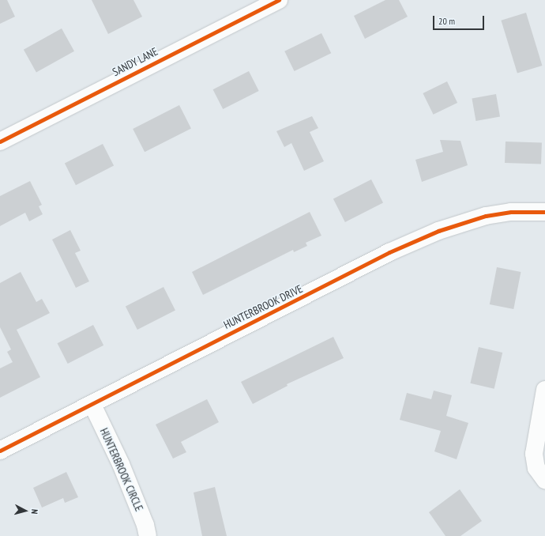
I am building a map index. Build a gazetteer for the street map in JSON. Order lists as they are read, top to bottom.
{
  "streets": {
    "street": ["SANDY LANE", "HUNTERBROOK DRIVE", "HUNTERBROOK CIRCLE"]
  },
  "crossings": [
    ["HUNTERBROOK DRIVE", "HUNTERBROOK CIRCLE"]
  ],
  "scale_bar": "20 m",
  "north": "right"
}
